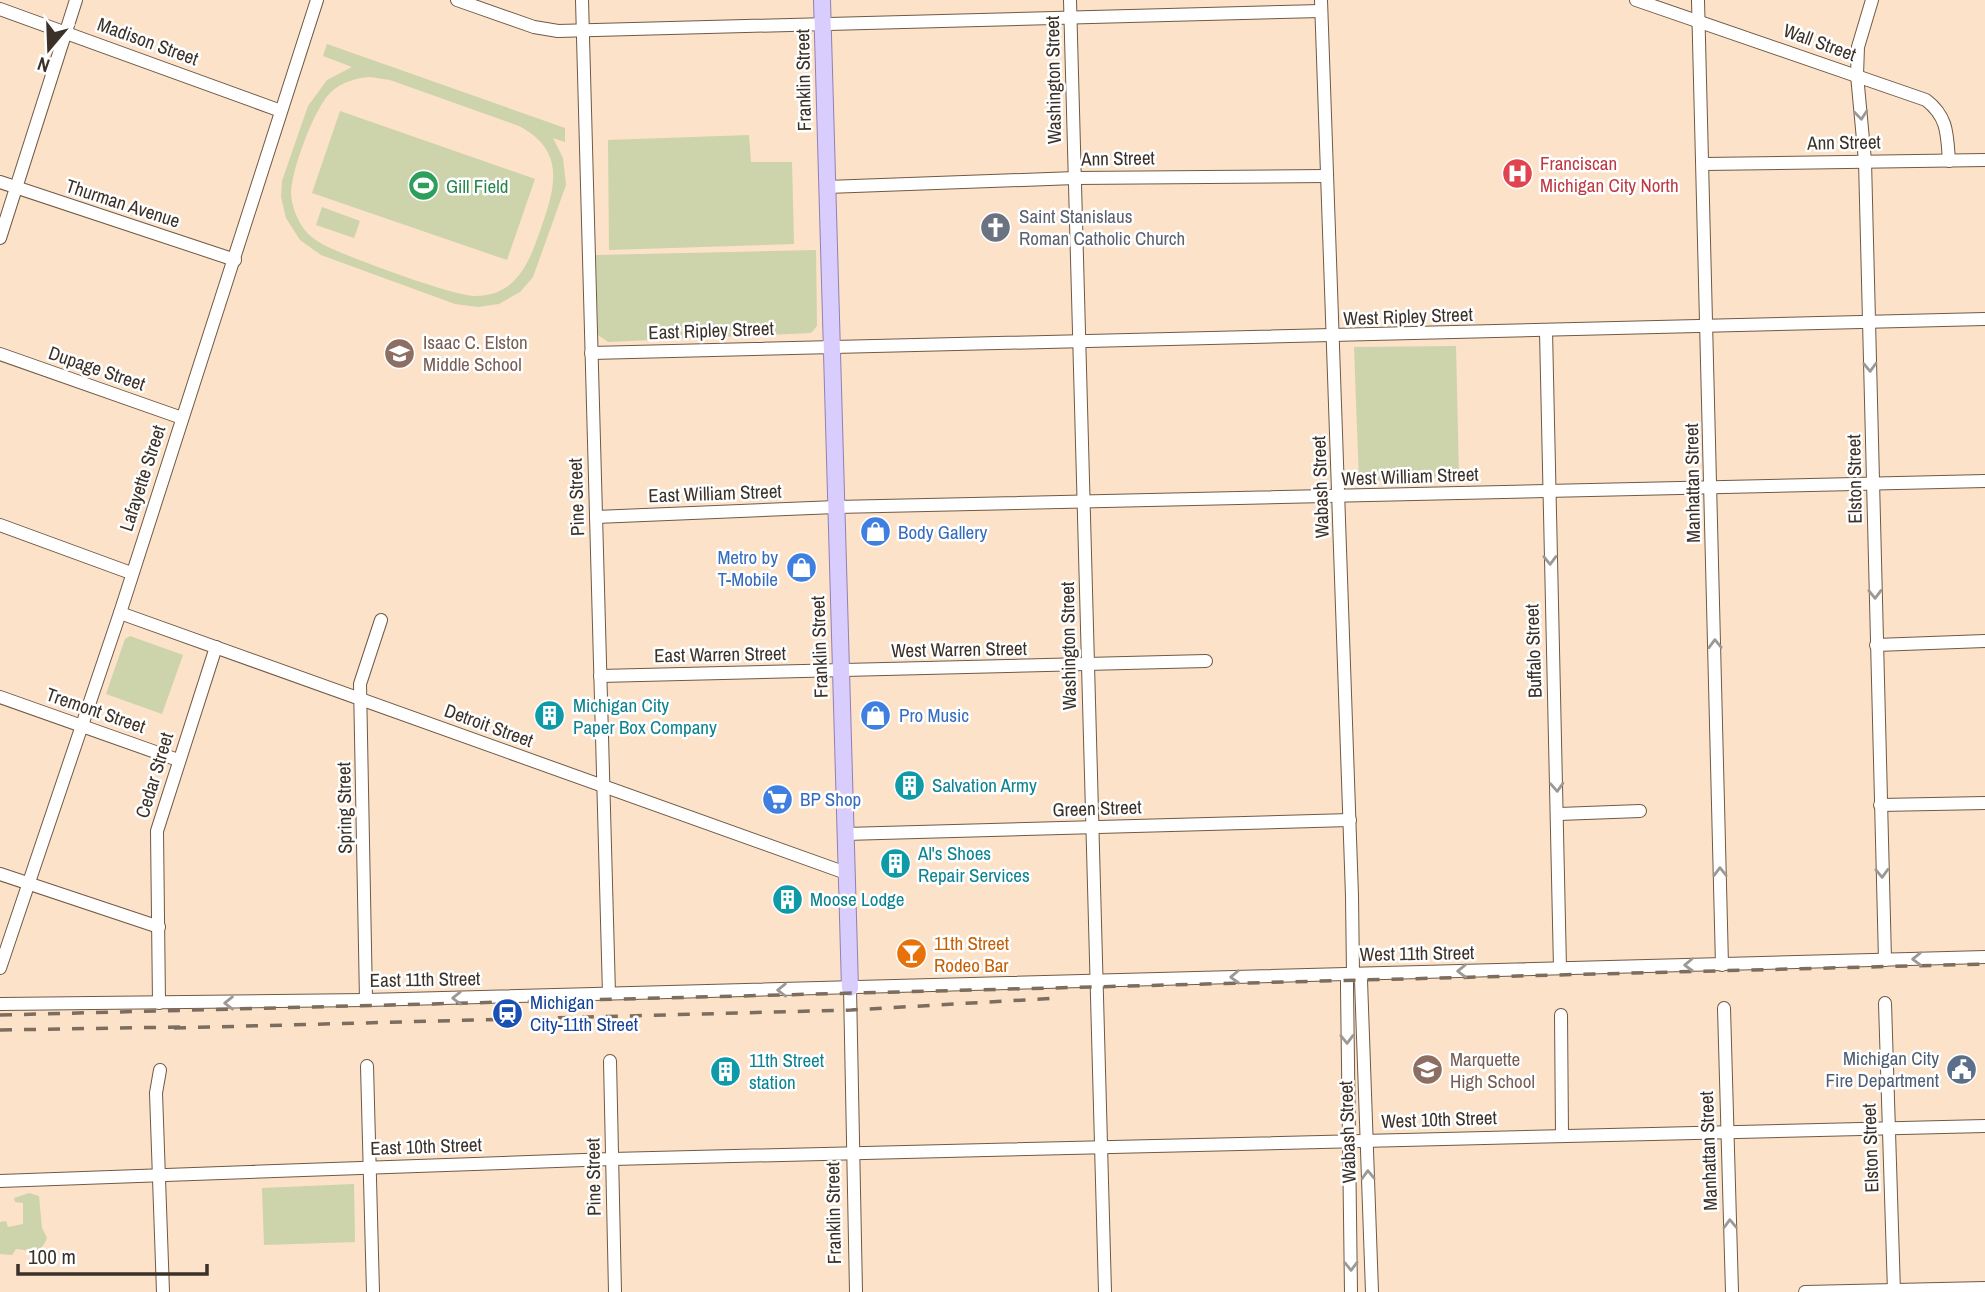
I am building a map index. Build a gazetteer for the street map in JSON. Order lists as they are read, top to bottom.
{
  "streets": {
    "main road": ["Franklin Street"],
    "street": [
      "Madison Street",
      "Wall Street",
      "Washington Street",
      "Ann Street",
      "Thurman Avenue",
      "West Ripley Street",
      "East Ripley Street",
      "Dupage Street",
      "West William Street",
      "Lafayette Street",
      "Elston Street",
      "Manhattan Street",
      "Wabash Street",
      "East William Street",
      "Pine Street",
      "West Warren Street",
      "Buffalo Street",
      "East Warren Street",
      "Tremont Street",
      "Detroit Street",
      "Cedar Street",
      "Spring Street",
      "Green Street",
      "West 11th Street",
      "East 11th Street",
      "West 10th Street",
      "East 10th Street"
    ]
  },
  "crossings": [
    ["Madison Street", "Lafayette Street"],
    ["Wall Street", "Ann Street"],
    ["Wall Street", "Elston Street"],
    ["Wall Street", "Manhattan Street"],
    ["Franklin Street", "Ann Street"],
    ["Franklin Street", "West Ripley Street"],
    ["Franklin Street", "East Ripley Street"],
    ["Franklin Street", "West William Street"],
    ["Franklin Street", "East William Street"],
    ["Franklin Street", "West Warren Street"],
    ["Franklin Street", "East Warren Street"],
    ["Franklin Street", "Detroit Street"],
    ["Franklin Street", "Green Street"],
    ["Franklin Street", "West 11th Street"],
    ["Franklin Street", "East 11th Street"],
    ["Franklin Street", "West 10th Street"],
    ["Franklin Street", "East 10th Street"],
    ["Washington Street", "Ann Street"],
    ["Washington Street", "West Ripley Street"],
    ["Washington Street", "West William Street"],
    ["Washington Street", "West Warren Street"],
    ["Washington Street", "Green Street"],
    ["Washington Street", "West 11th Street"],
    ["Washington Street", "West 10th Street"],
    ["Ann Street", "Elston Street"],
    ["Ann Street", "Manhattan Street"],
    ["Ann Street", "Wabash Street"],
    ["Thurman Avenue", "Lafayette Street"],
    ["West Ripley Street", "East Ripley Street"],
    ["West Ripley Street", "Elston Street"],
    ["West Ripley Street", "Manhattan Street"],
    ["West Ripley Street", "Wabash Street"],
    ["West Ripley Street", "Buffalo Street"],
    ["East Ripley Street", "Pine Street"],
    ["Dupage Street", "Lafayette Street"],
    ["West William Street", "Elston Street"],
    ["West William Street", "Manhattan Street"],
    ["West William Street", "Wabash Street"],
    ["West William Street", "East William Street"],
    ["West William Street", "Buffalo Street"],
    ["Lafayette Street", "Tremont Street"],
    ["Lafayette Street", "Detroit Street"],
    ["Elston Street", "West 11th Street"],
    ["Elston Street", "West 10th Street"],
    ["Manhattan Street", "West 11th Street"],
    ["Manhattan Street", "West 10th Street"],
    ["Wabash Street", "Green Street"],
    ["Wabash Street", "West 11th Street"],
    ["Wabash Street", "West 10th Street"],
    ["East William Street", "Pine Street"],
    ["Pine Street", "East Warren Street"],
    ["Pine Street", "Detroit Street"],
    ["Pine Street", "East 11th Street"],
    ["Pine Street", "East 10th Street"],
    ["West Warren Street", "East Warren Street"],
    ["Buffalo Street", "West 11th Street"],
    ["Tremont Street", "Cedar Street"],
    ["Detroit Street", "Cedar Street"],
    ["Detroit Street", "Spring Street"],
    ["Cedar Street", "East 11th Street"],
    ["Spring Street", "East 11th Street"],
    ["West 11th Street", "East 11th Street"],
    ["West 10th Street", "East 10th Street"]
  ],
  "one_way": [
    "Elston Street",
    "Manhattan Street",
    "Buffalo Street",
    "West 11th Street",
    "East 11th Street"
  ],
  "places": {
    "hospital": ["Franciscan Michigan City North"],
    "sports": ["Gill Field"],
    "church": ["Saint Stanislaus Roman Catholic Church"],
    "school or university": ["Isaac C. Elston Middle School", "Marquette High School"],
    "shop": ["Body Gallery", "Metro by T-Mobile", "Pro Music"],
    "building": [
      "Michigan City Paper Box Company",
      "Salvation Army",
      "Al's Shoes Repair Services",
      "Moose Lodge",
      "11th Street station"
    ],
    "supermarket": ["BP Shop"],
    "bar": ["11th Street Rodeo Bar"],
    "station": ["Michigan City-11th Street"],
    "public building": ["Michigan City Fire Department"]
  },
  "scale_bar": "100 m",
  "north": "bottom"
}
